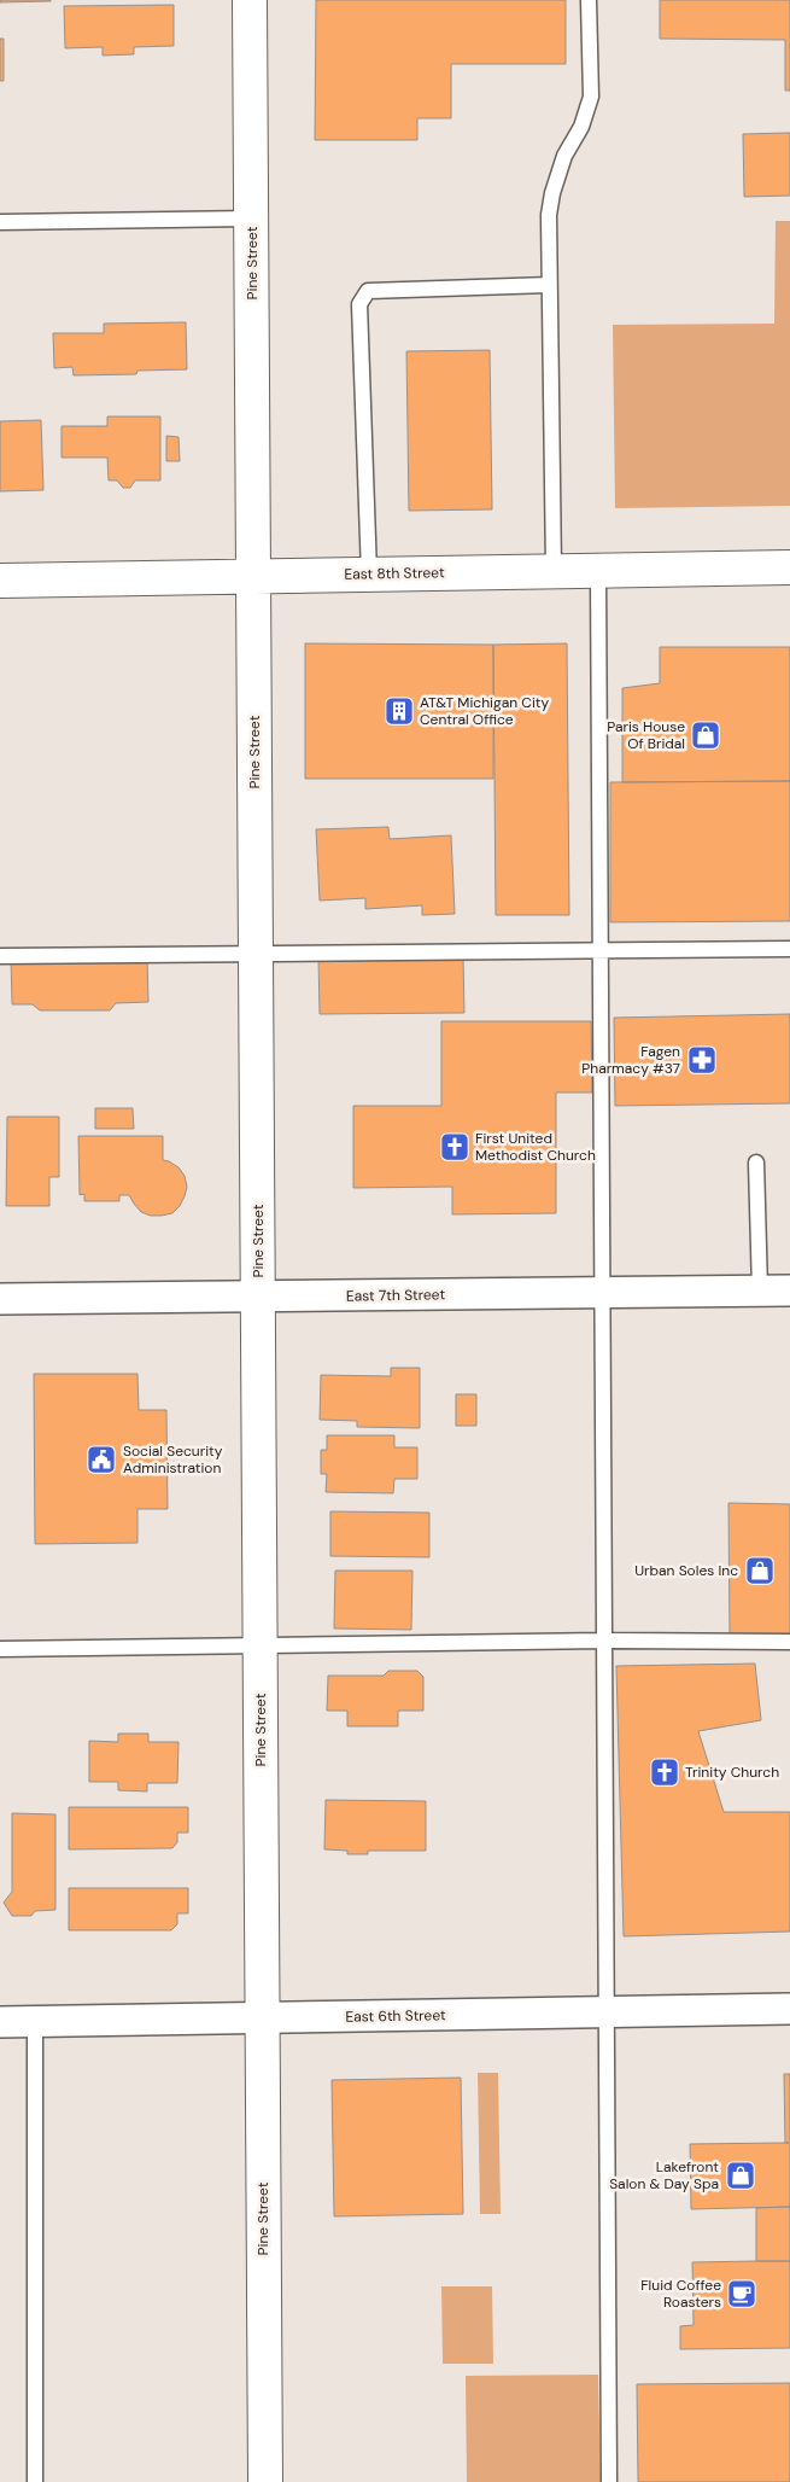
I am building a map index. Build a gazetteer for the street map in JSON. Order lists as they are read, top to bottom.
{
  "streets": {
    "street": [
      "Pine Street",
      "East 8th Street",
      "East 7th Street",
      "East 6th Street"
    ]
  },
  "crossings": [
    ["Pine Street", "East 8th Street"],
    ["Pine Street", "East 7th Street"],
    ["Pine Street", "East 6th Street"]
  ],
  "places": {
    "building": ["AT&T Michigan City Central Office"],
    "shop": ["Paris House Of Bridal", "Urban Soles Inc", "Lakefront Salon & Day Spa"],
    "pharmacy": ["Fagen Pharmacy #37"],
    "church": ["First United Methodist Church", "Trinity Church"],
    "public building": ["Social Security Administration"],
    "cafe": ["Fluid Coffee Roasters"]
  }
}
